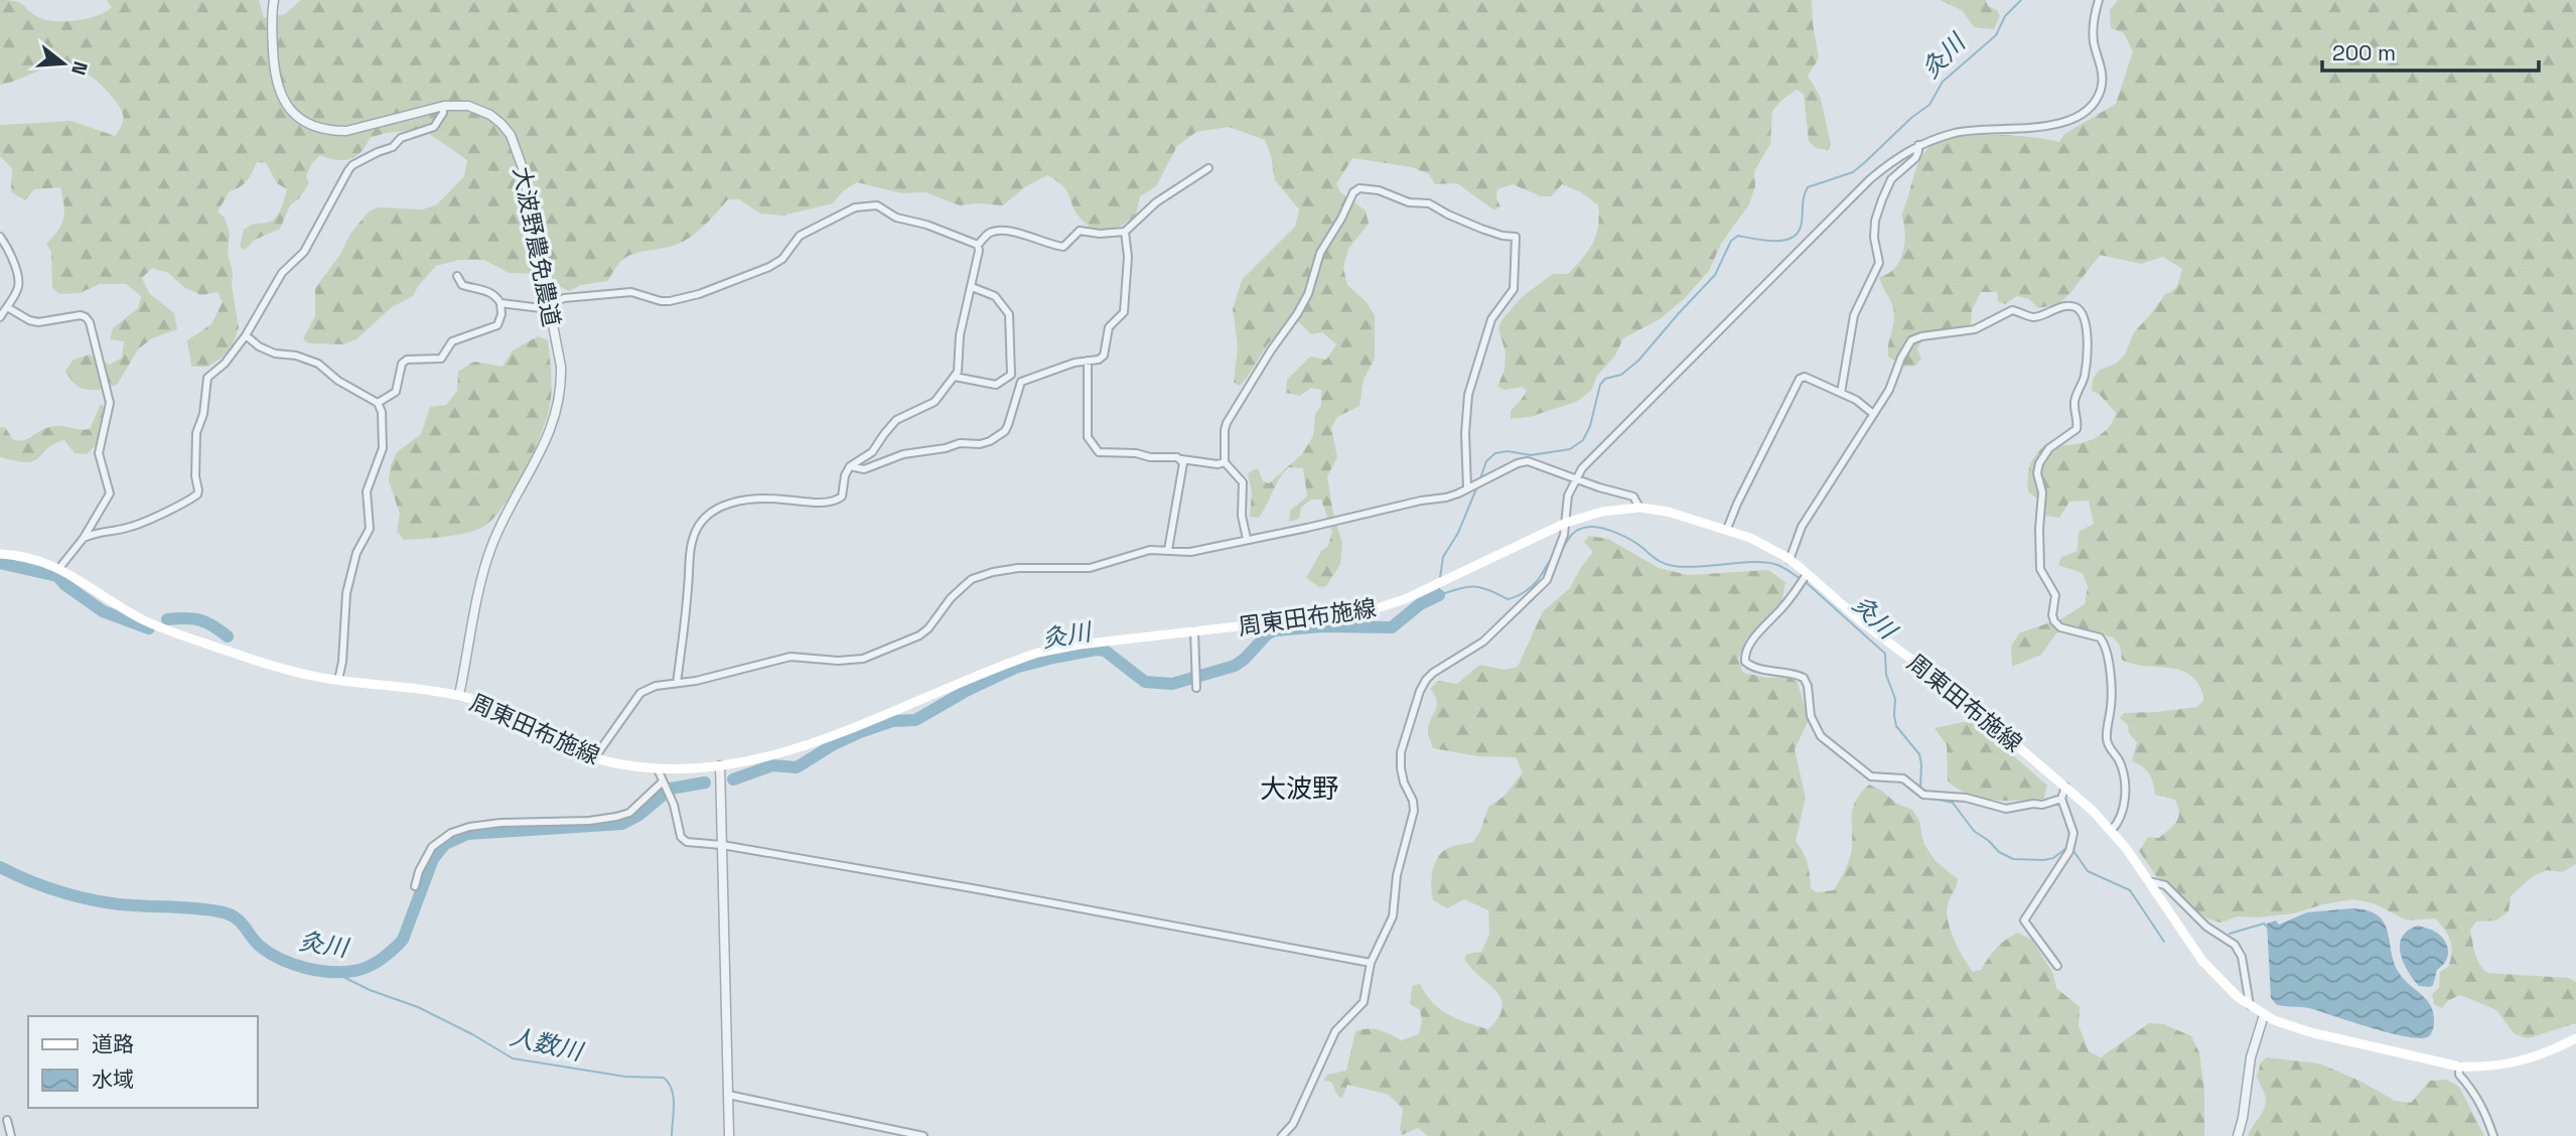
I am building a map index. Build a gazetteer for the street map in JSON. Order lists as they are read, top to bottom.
{
  "streets": {
    "main road": ["周東田布施線"],
    "street": ["大波野農免農道"]
  },
  "crossings": [
    ["大波野農免農道", "周東田布施線"]
  ],
  "districts": ["大波野"],
  "water": ["灸川", "人数川"],
  "legend": ["道路", "水域"],
  "scale_bar": "200 m",
  "north": "right"
}
